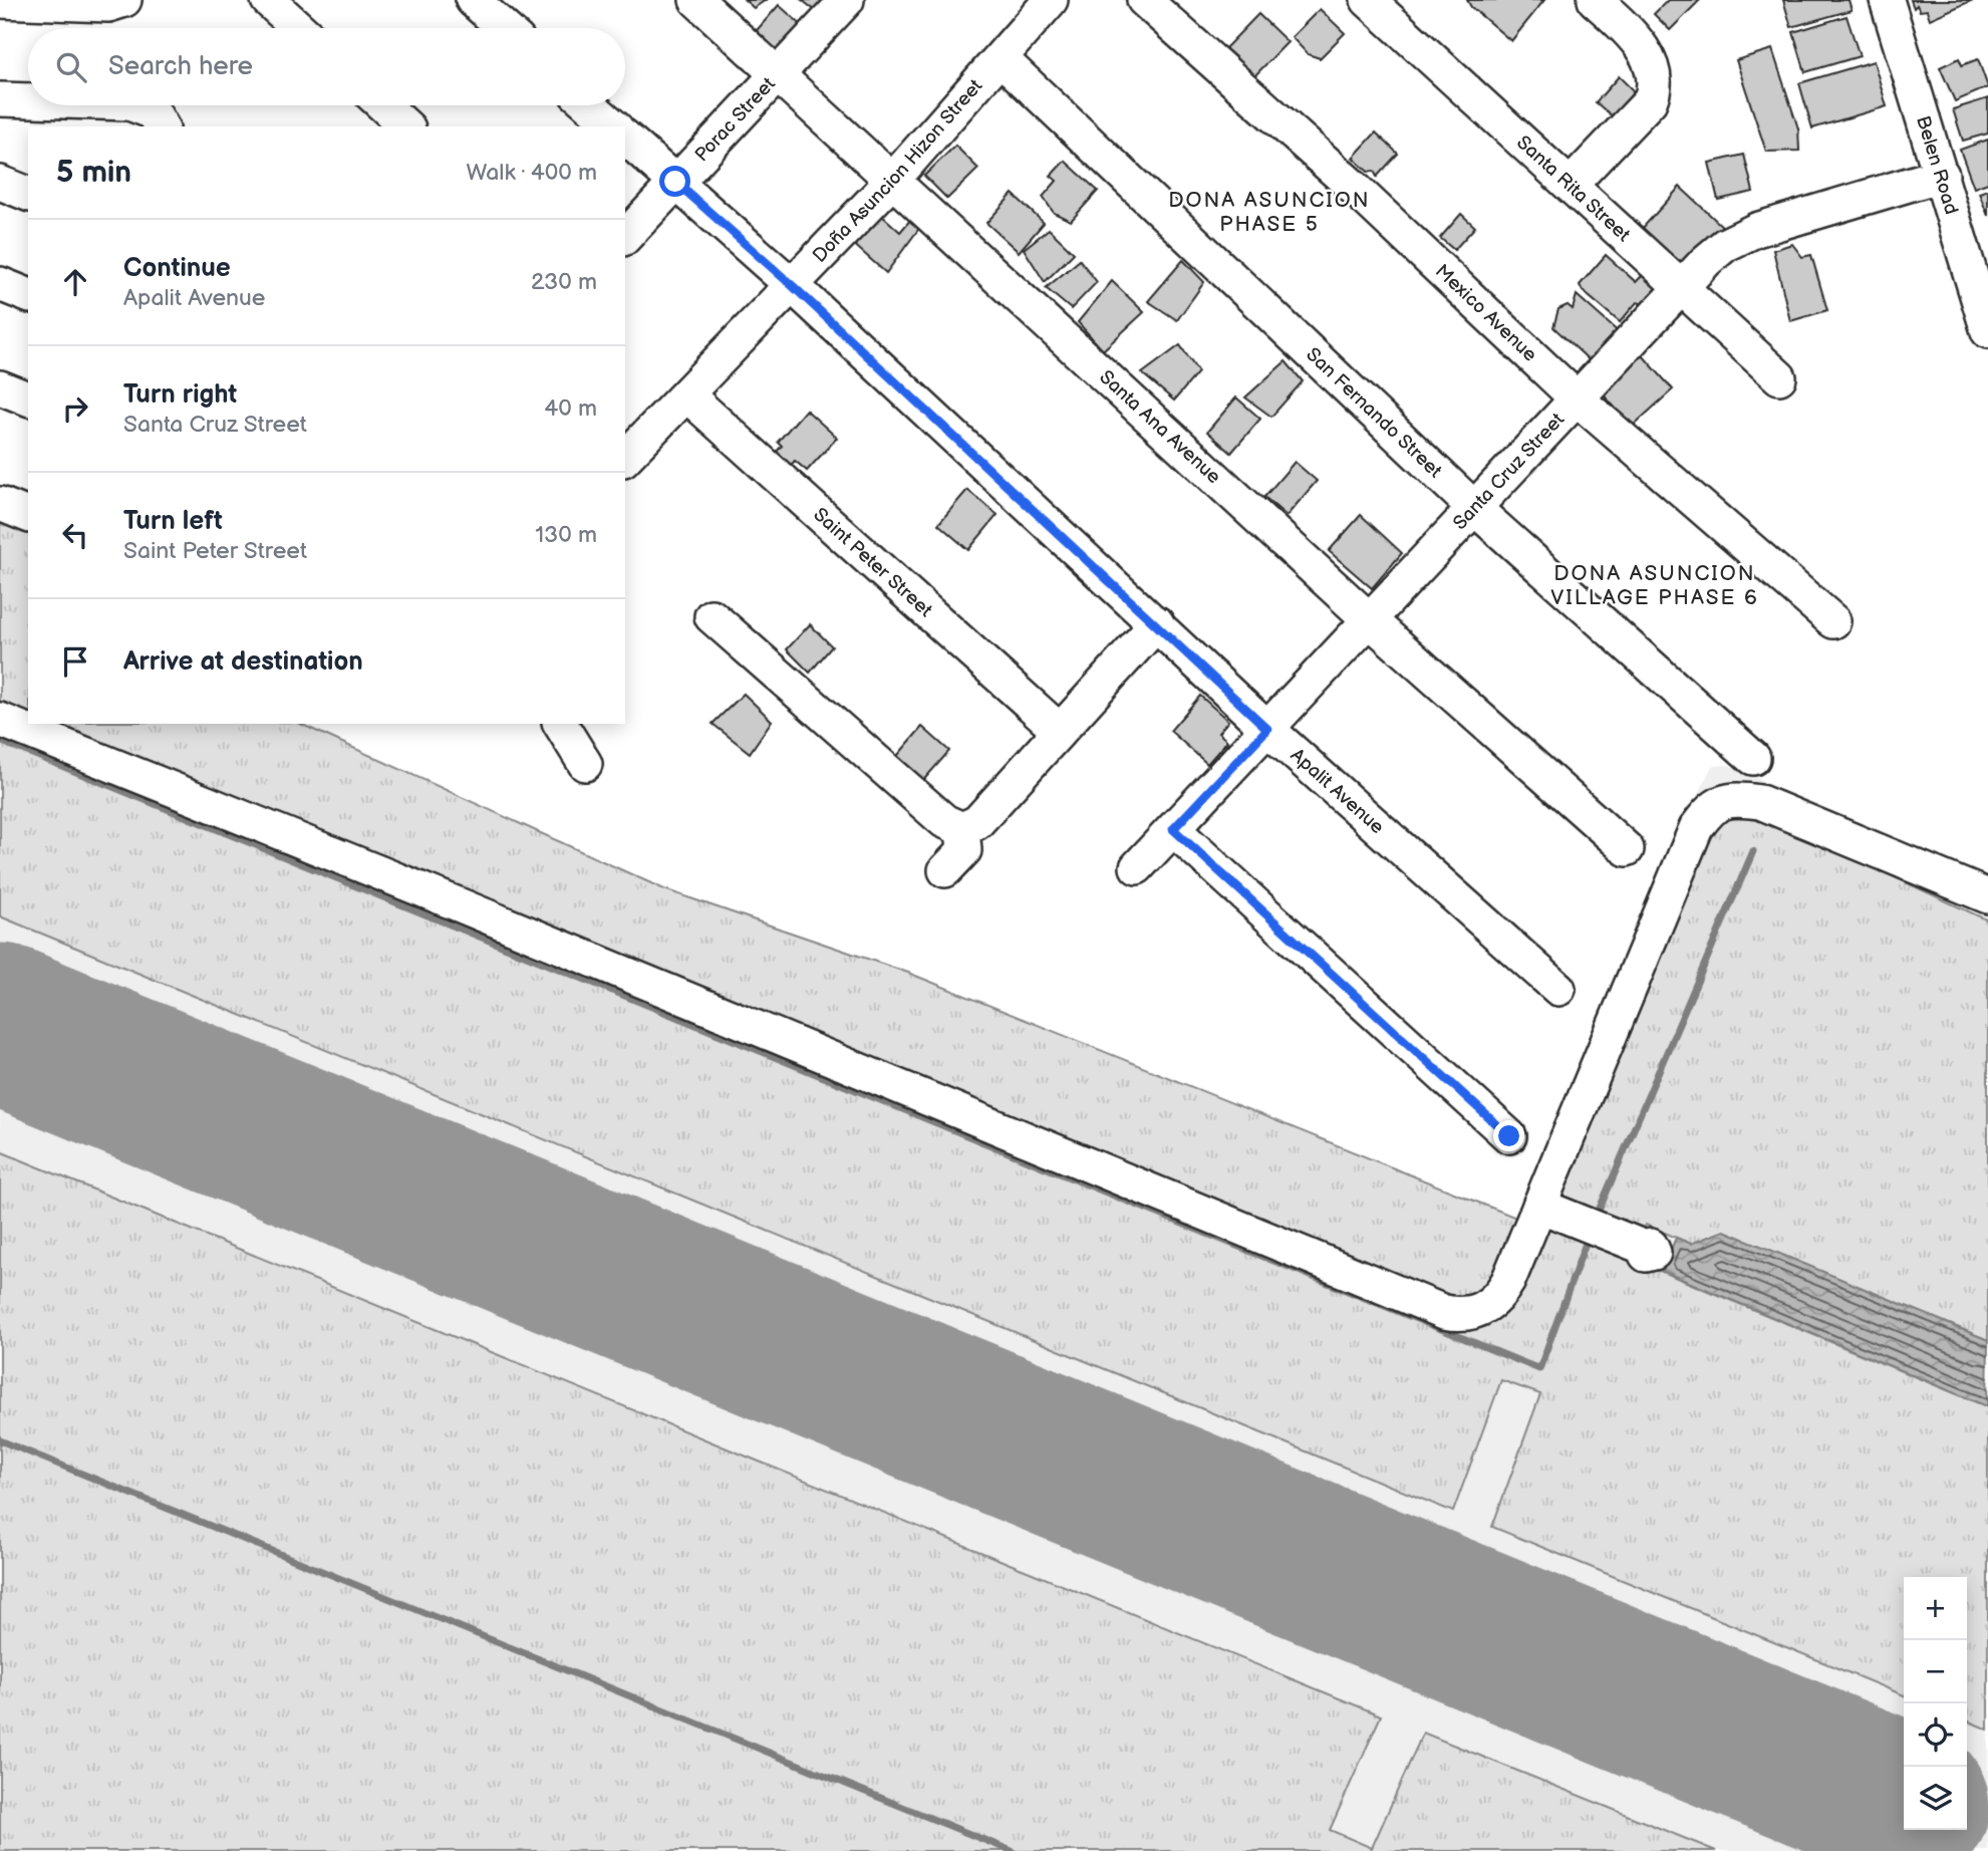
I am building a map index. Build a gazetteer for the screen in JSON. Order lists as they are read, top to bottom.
{
  "streets": {
    "street": [
      "Porac Street",
      "Belen Road",
      "Doña Asuncion Hizon Street",
      "Santa Rita Street",
      "Mexico Avenue",
      "San Fernando Street",
      "Santa Ana Avenue",
      "Santa Cruz Street",
      "Saint Peter Street",
      "Apalit Avenue"
    ]
  },
  "crossings": [
    ["Porac Street", "Santa Ana Avenue"],
    ["Porac Street", "Apalit Avenue"],
    ["Belen Road", "Santa Cruz Street"],
    ["Doña Asuncion Hizon Street", "San Fernando Street"],
    ["Doña Asuncion Hizon Street", "Santa Ana Avenue"],
    ["Doña Asuncion Hizon Street", "Saint Peter Street"],
    ["Doña Asuncion Hizon Street", "Apalit Avenue"],
    ["Santa Rita Street", "Santa Cruz Street"],
    ["Mexico Avenue", "Santa Cruz Street"],
    ["San Fernando Street", "Santa Cruz Street"],
    ["Santa Ana Avenue", "Santa Cruz Street"],
    ["Santa Cruz Street", "Apalit Avenue"]
  ],
  "districts": ["DONA ASUNCION PHASE 5", "DONA ASUNCION VILLAGE PHASE 6"],
  "page": {
    "search": "Search here",
    "heading": ["5 min", "Walk · 400 m"],
    "list": [
      ["Continue", "Apalit Avenue", "230 m"],
      ["Turn right", "Santa Cruz Street", "40 m"],
      ["Turn left", "Saint Peter Street", "130 m"],
      "Arrive at destination"
    ],
    "map_buttons": ["+", "−"]
  }
}
